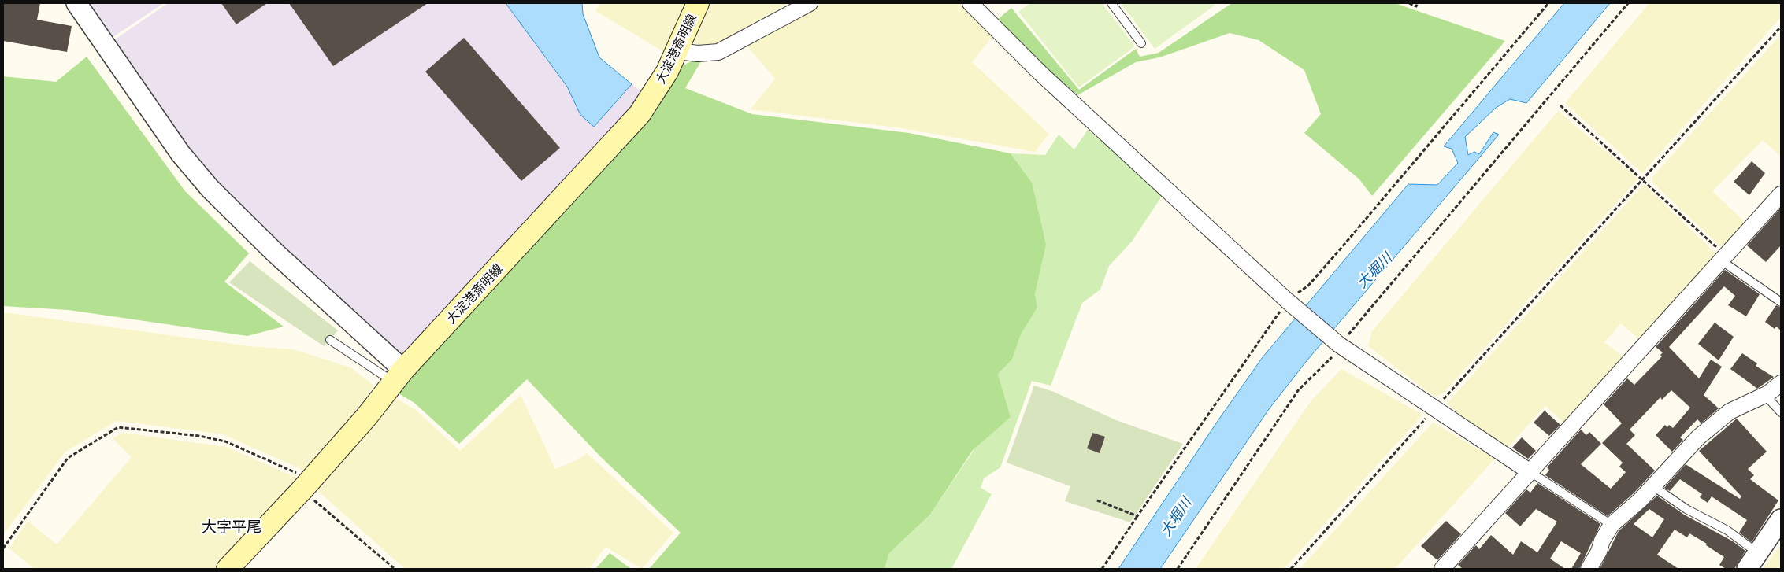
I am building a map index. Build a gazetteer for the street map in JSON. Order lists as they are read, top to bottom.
{
  "streets": {
    "main road": ["大淀港斎明線"]
  },
  "districts": ["大字平尾"],
  "water": ["大堀川"]
}
